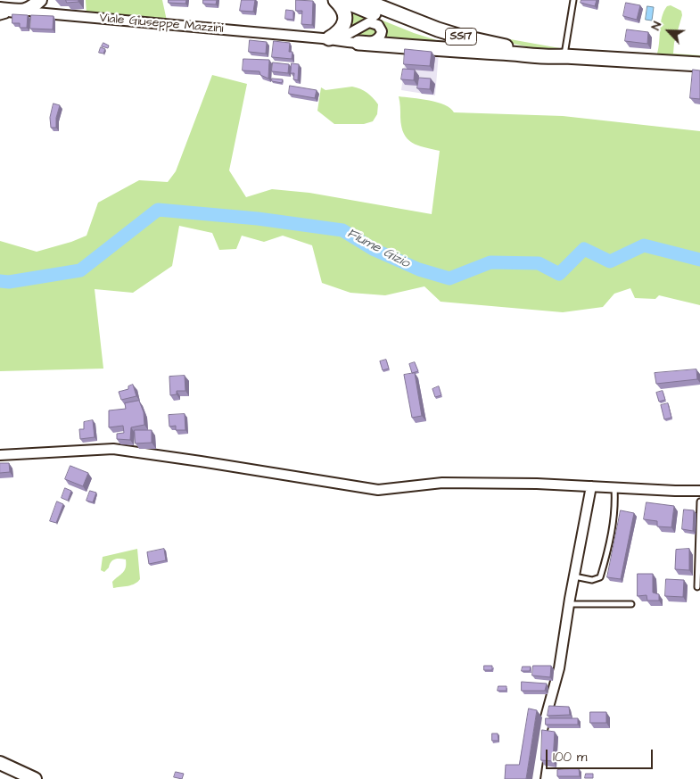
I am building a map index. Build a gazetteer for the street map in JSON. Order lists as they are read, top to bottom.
{
  "streets": {
    "main road": ["Viale Giuseppe Mazzini", "SS17"]
  },
  "water": ["Fiume Gizio"],
  "scale_bar": "100 m",
  "north": "top left"
}
